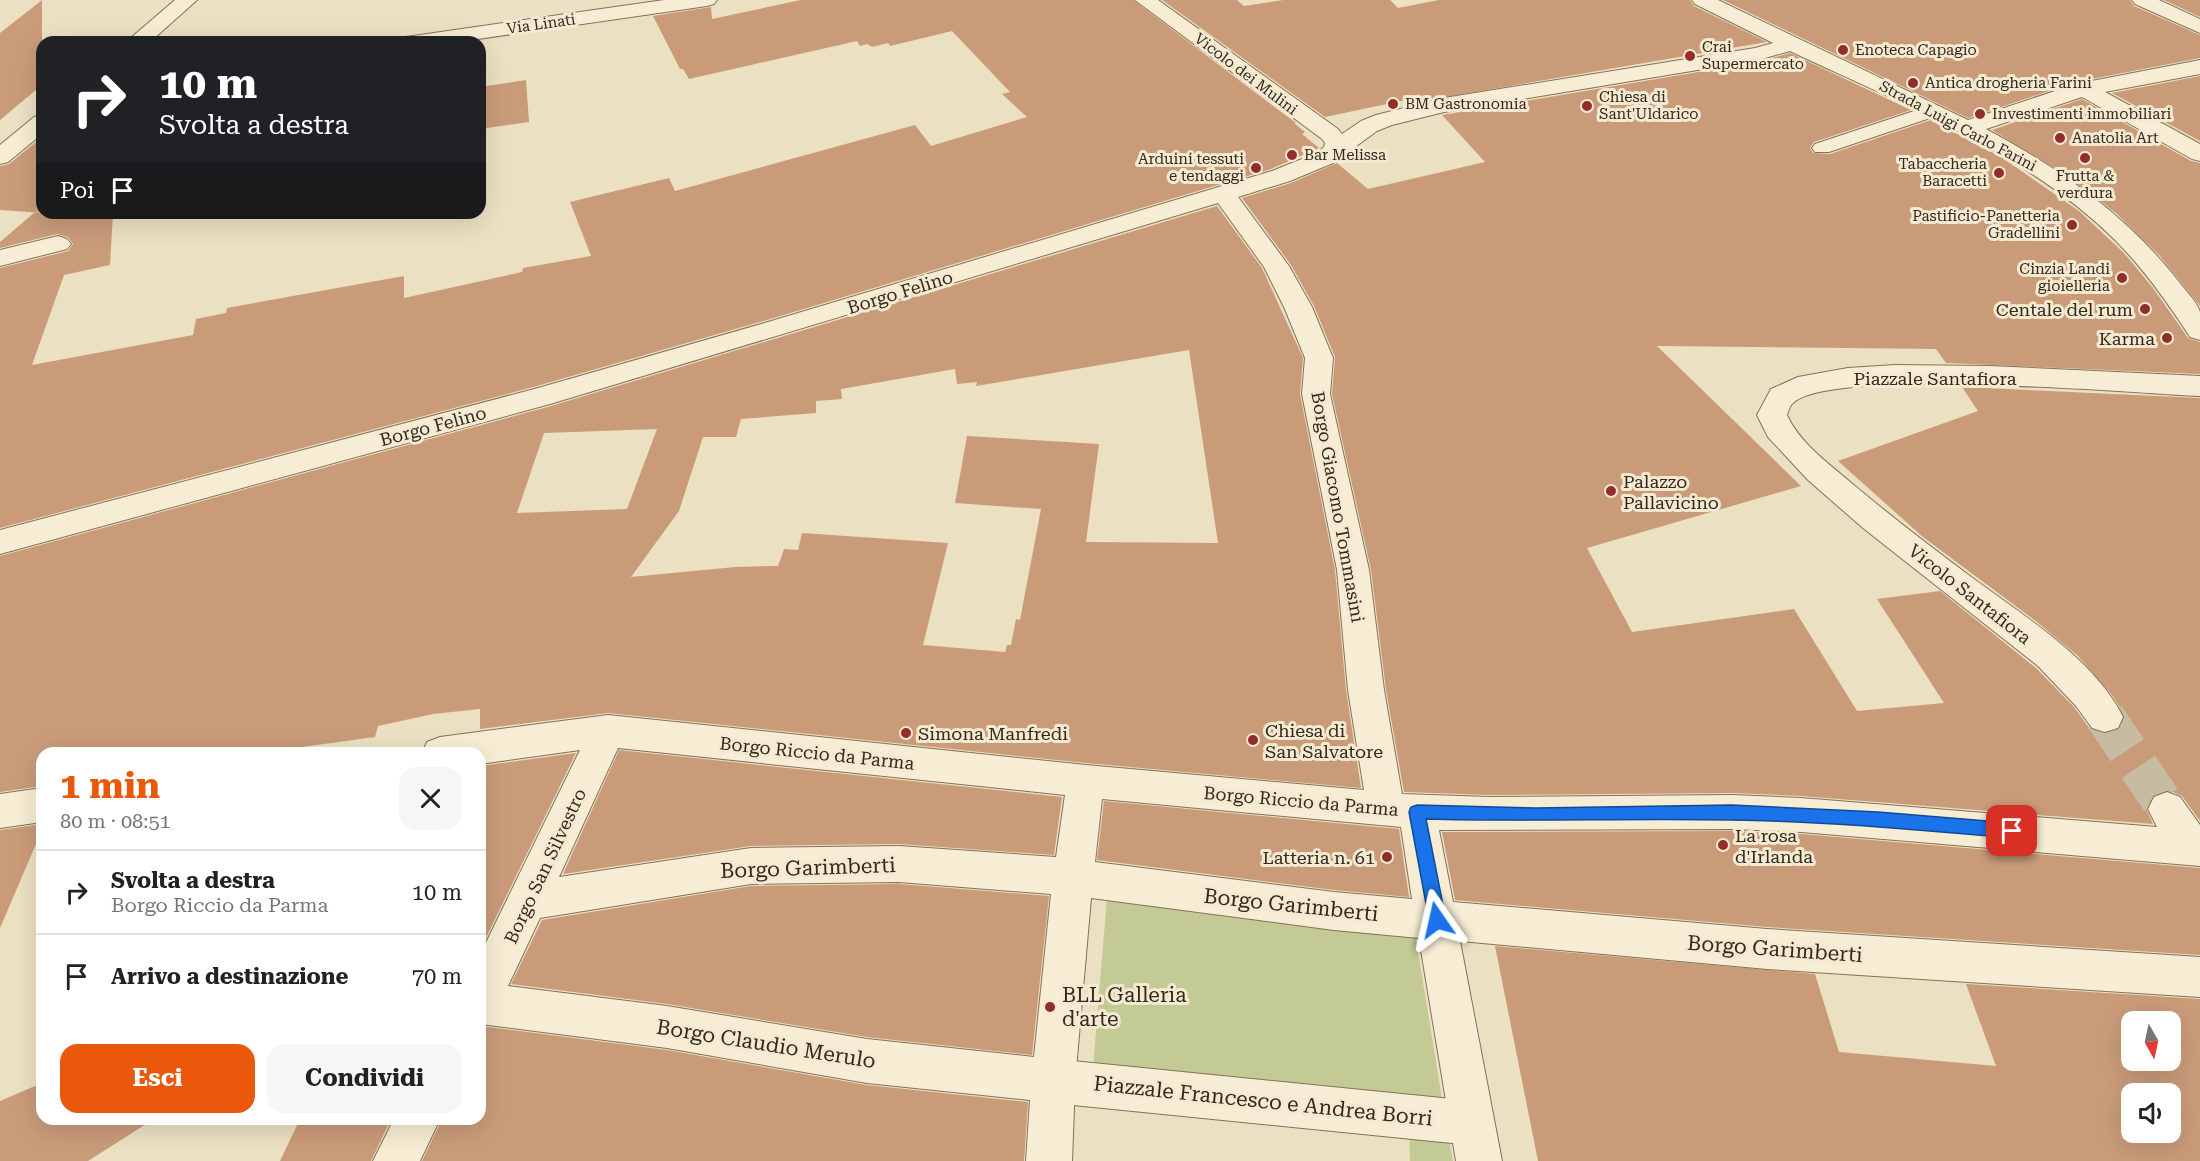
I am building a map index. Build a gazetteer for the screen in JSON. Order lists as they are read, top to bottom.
{
  "streets": {
    "street": [
      "Via Linati",
      "Vicolo dei Mulini",
      "Strada Luigi Carlo Farini",
      "Borgo Felino",
      "Piazzale Santafiora",
      "Borgo Giacomo Tommasini",
      "Vicolo Santafiora",
      "Borgo Riccio da Parma",
      "Borgo San Silvestro",
      "Borgo Garimberti",
      "Borgo Claudio Merulo",
      "Piazzale Francesco e Andrea Borri"
    ]
  },
  "crossings": [
    ["Vicolo dei Mulini", "Borgo Felino"],
    ["Strada Luigi Carlo Farini", "Borgo Felino"],
    ["Borgo Felino", "Borgo Giacomo Tommasini"],
    ["Piazzale Santafiora", "Vicolo Santafiora"],
    ["Borgo Giacomo Tommasini", "Borgo Riccio da Parma"],
    ["Borgo Giacomo Tommasini", "Borgo Garimberti"],
    ["Borgo Giacomo Tommasini", "Piazzale Francesco e Andrea Borri"],
    ["Borgo Riccio da Parma", "Borgo San Silvestro"],
    ["Borgo San Silvestro", "Borgo Garimberti"],
    ["Borgo Claudio Merulo", "Piazzale Francesco e Andrea Borri"]
  ],
  "places": [
    "Enoteca Capagio",
    "Crai Supermercato",
    "Antica drogheria Farini",
    "BM Gastronomia",
    "Chiesa di Sant'Uldarico",
    "Investimenti immobiliari",
    "Anatolia Art",
    "Bar Melissa",
    "Frutta & verdura",
    "Arduini tessuti e tendaggi",
    "Tabaccheria Baracetti",
    "Pastificio-Panetteria Gradellini",
    "Cinzia Landi gioielleria",
    "Centale del rum",
    "Karma",
    "Palazzo Pallavicino",
    "Simona Manfredi",
    "Chiesa di San Salvatore",
    "La rosa d'Irlanda",
    "Latteria n. 61",
    "BLL Galleria d'arte"
  ],
  "north": "bottom",
  "page": {
    "turn": ["10 m", "Svolta a destra"],
    "then": "Poi",
    "heading": ["1 min", "80 m · 08:51"],
    "list": [
      {
        "name": "Svolta a destra",
        "note": "Borgo Riccio da Parma",
        "value": "10 m"
      },
      {
        "name": "Arrivo a destinazione",
        "value": "70 m"
      }
    ],
    "buttons": ["Esci", "Condividi"]
  }
}
